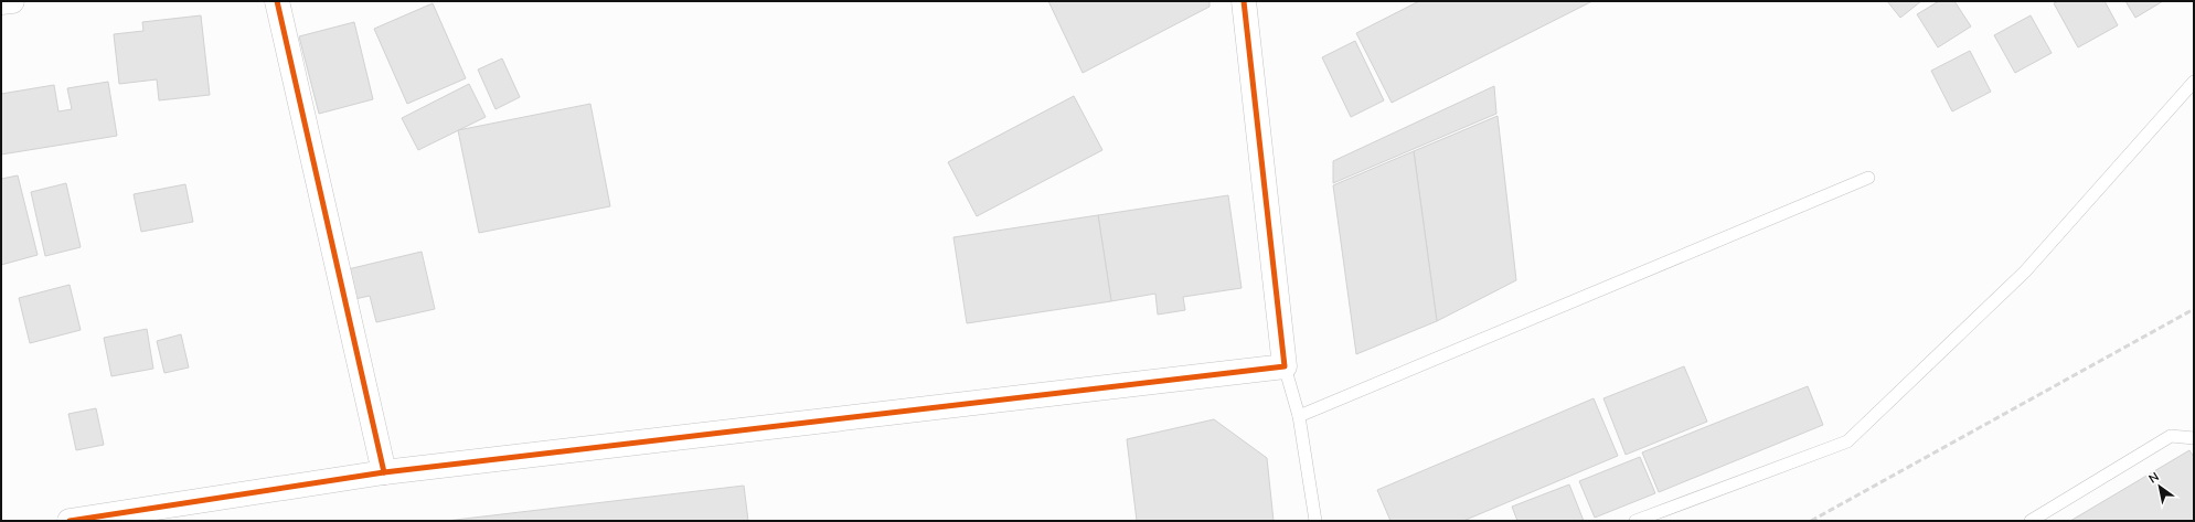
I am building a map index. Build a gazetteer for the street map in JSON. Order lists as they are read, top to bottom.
{
  "north": "top left"
}
